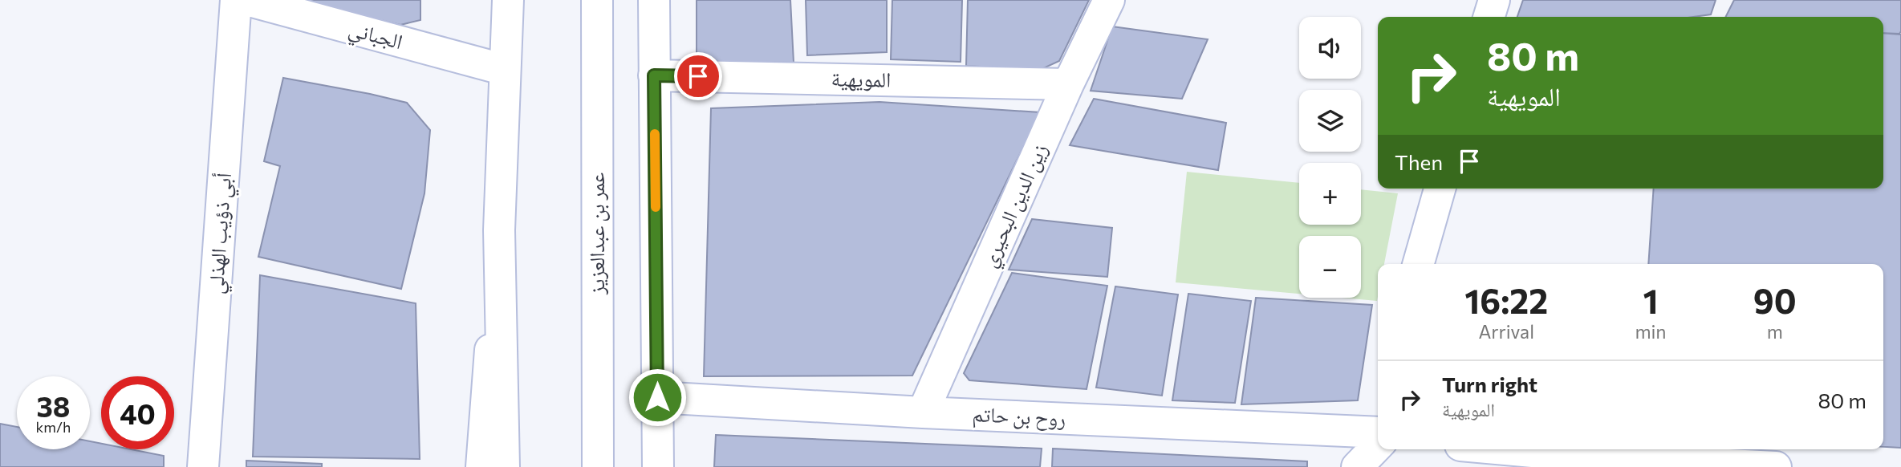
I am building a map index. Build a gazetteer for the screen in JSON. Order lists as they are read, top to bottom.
{
  "streets": {
    "street": [
      "الجباني",
      "المويهية",
      "زين الدين البحيري",
      "أبي ذؤيب الهذلي",
      "عمر بن عبدالعزيز",
      "روح بن حاتم"
    ]
  },
  "crossings": [
    ["المويهية", "زين الدين البحيري"],
    ["زين الدين البحيري", "روح بن حاتم"]
  ],
  "page": {
    "map_buttons": ["+", "−"],
    "turn": ["80 m", "المويهية"],
    "then": "Then",
    "eta": [
      "16:22",
      "Arrival",
      "1",
      "min",
      "90",
      "m"
    ],
    "list": [
      {
        "name": "Turn right",
        "note": "المويهية",
        "value": "80 m"
      }
    ],
    "speed": "38 km/h",
    "limit": "40"
  }
}
